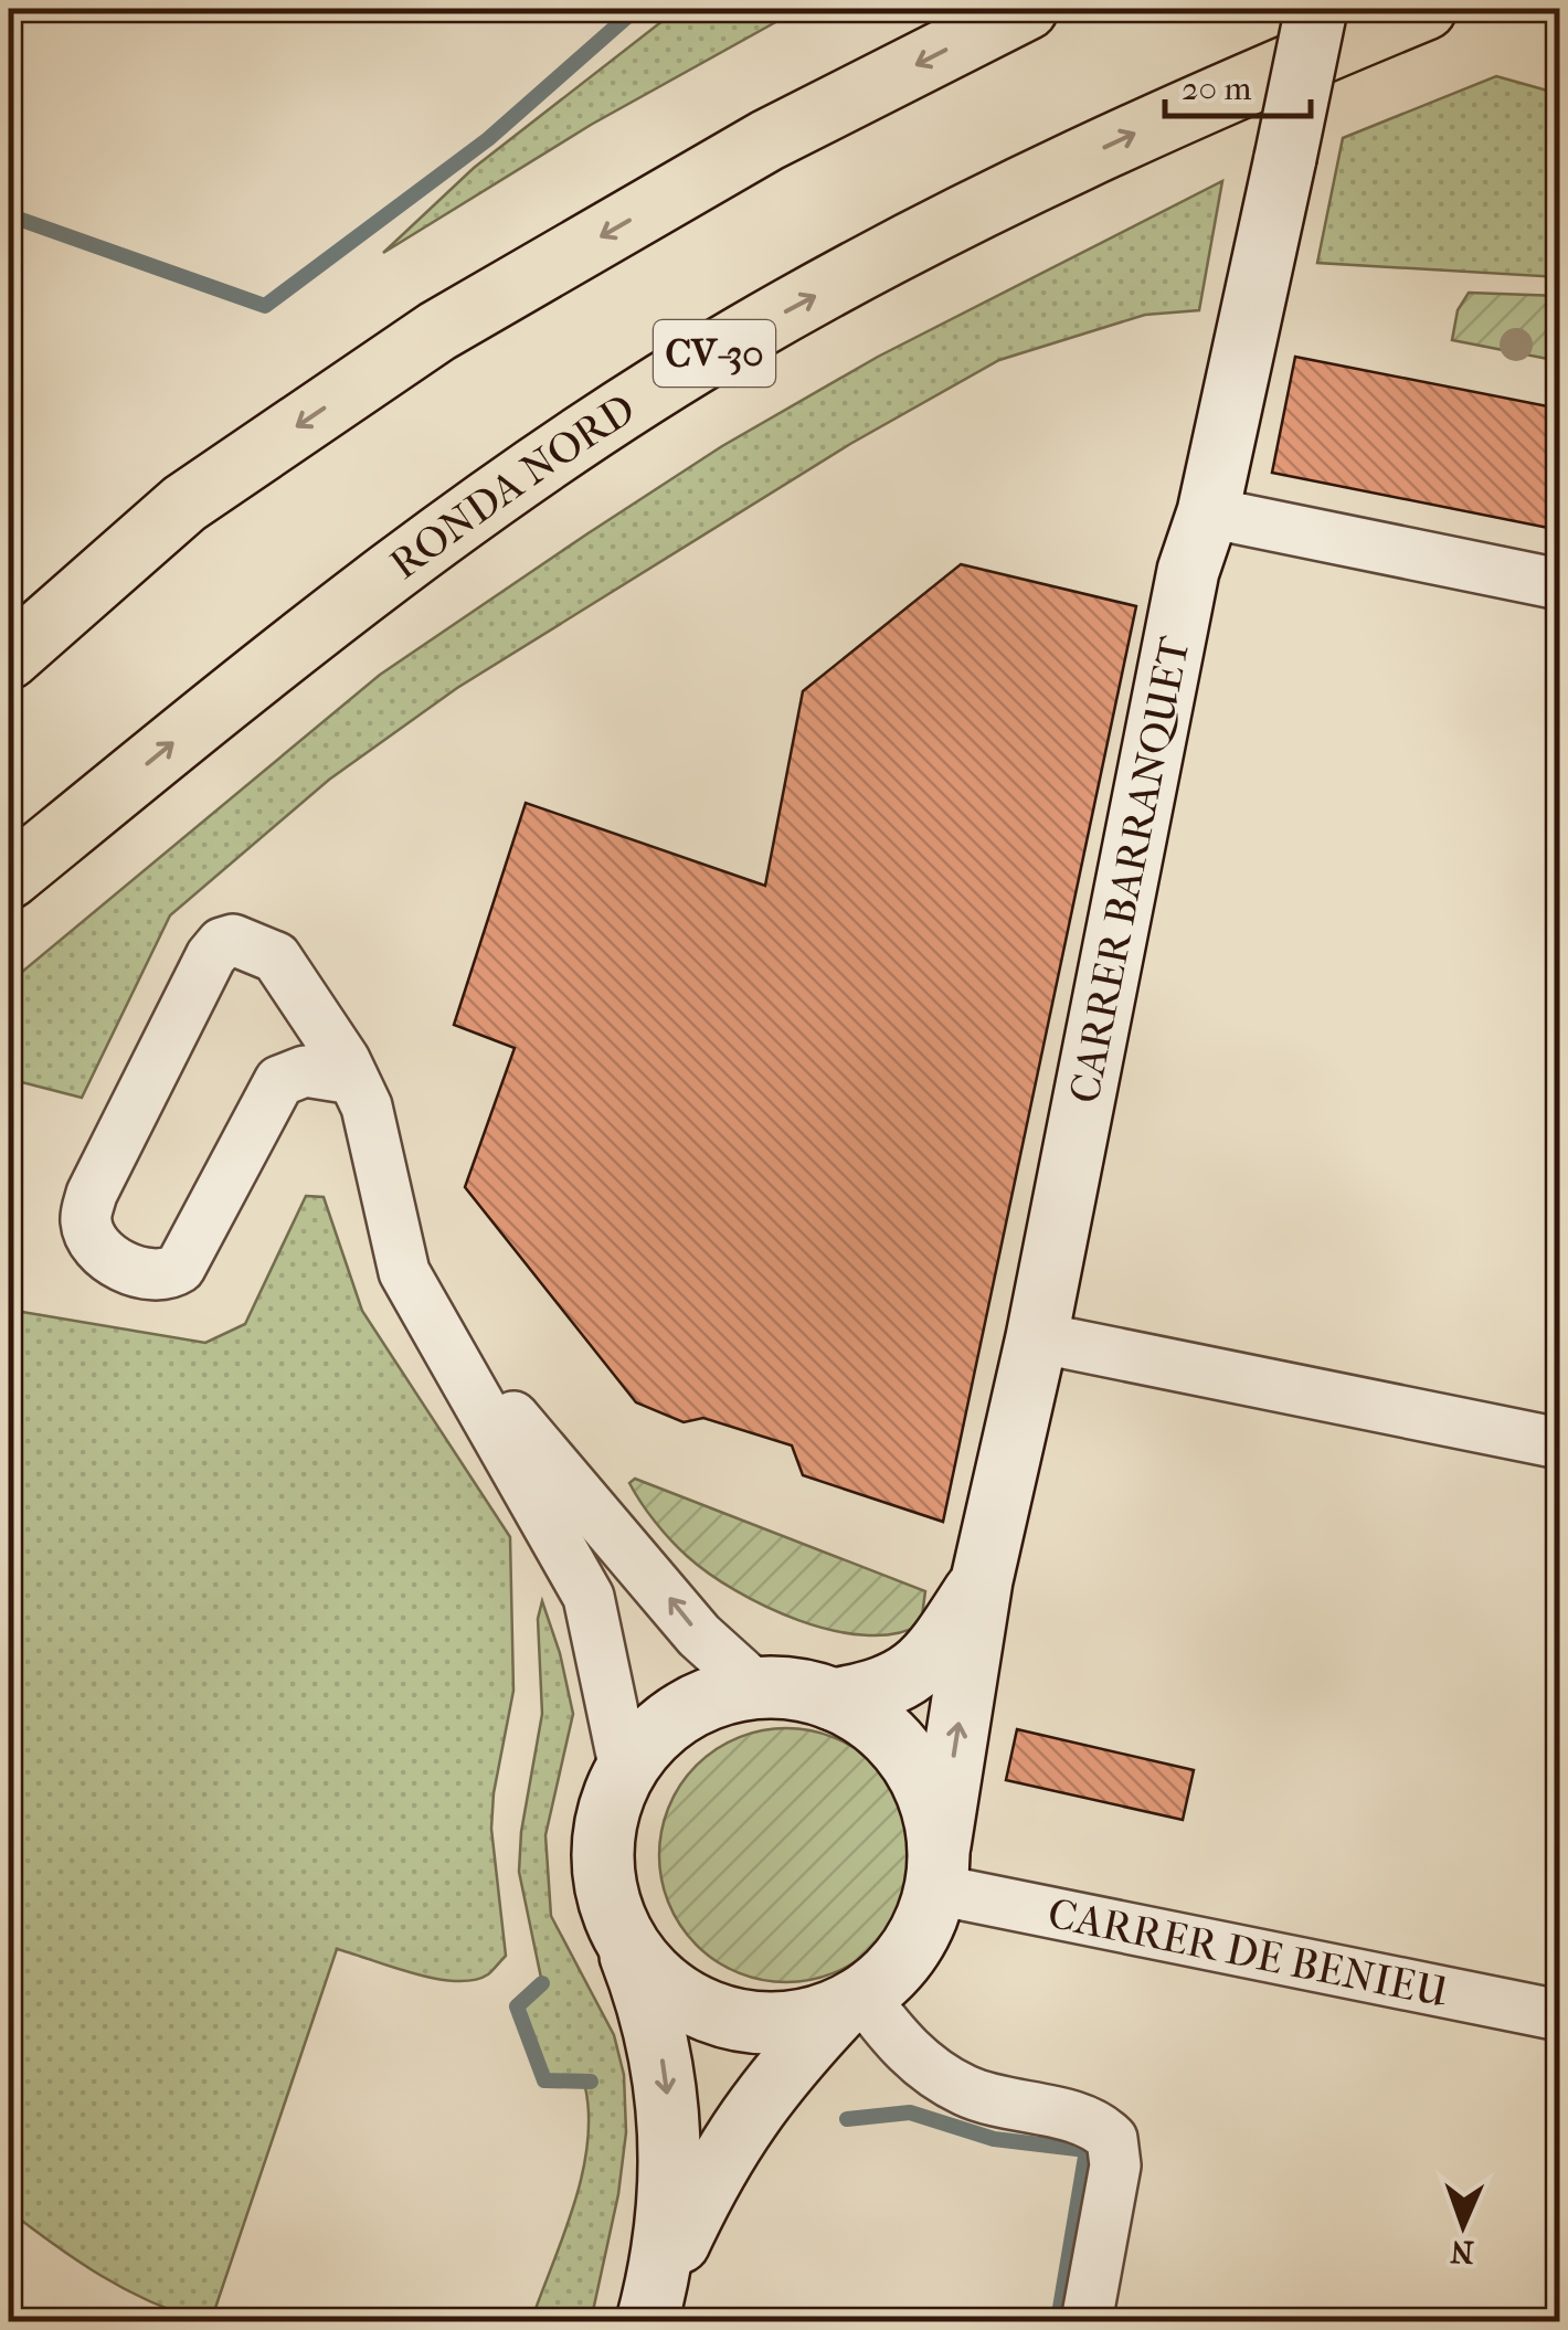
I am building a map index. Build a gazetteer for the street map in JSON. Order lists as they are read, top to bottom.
{
  "streets": {
    "highway": ["CV-30", "RONDA NORD"],
    "street": ["CARRER BARRANQUET", "CARRER DE BENIEU"]
  },
  "crossings": [
    ["CARRER BARRANQUET", "CARRER DE BENIEU"]
  ],
  "scale_bar": "20 m",
  "north": "bottom"
}
